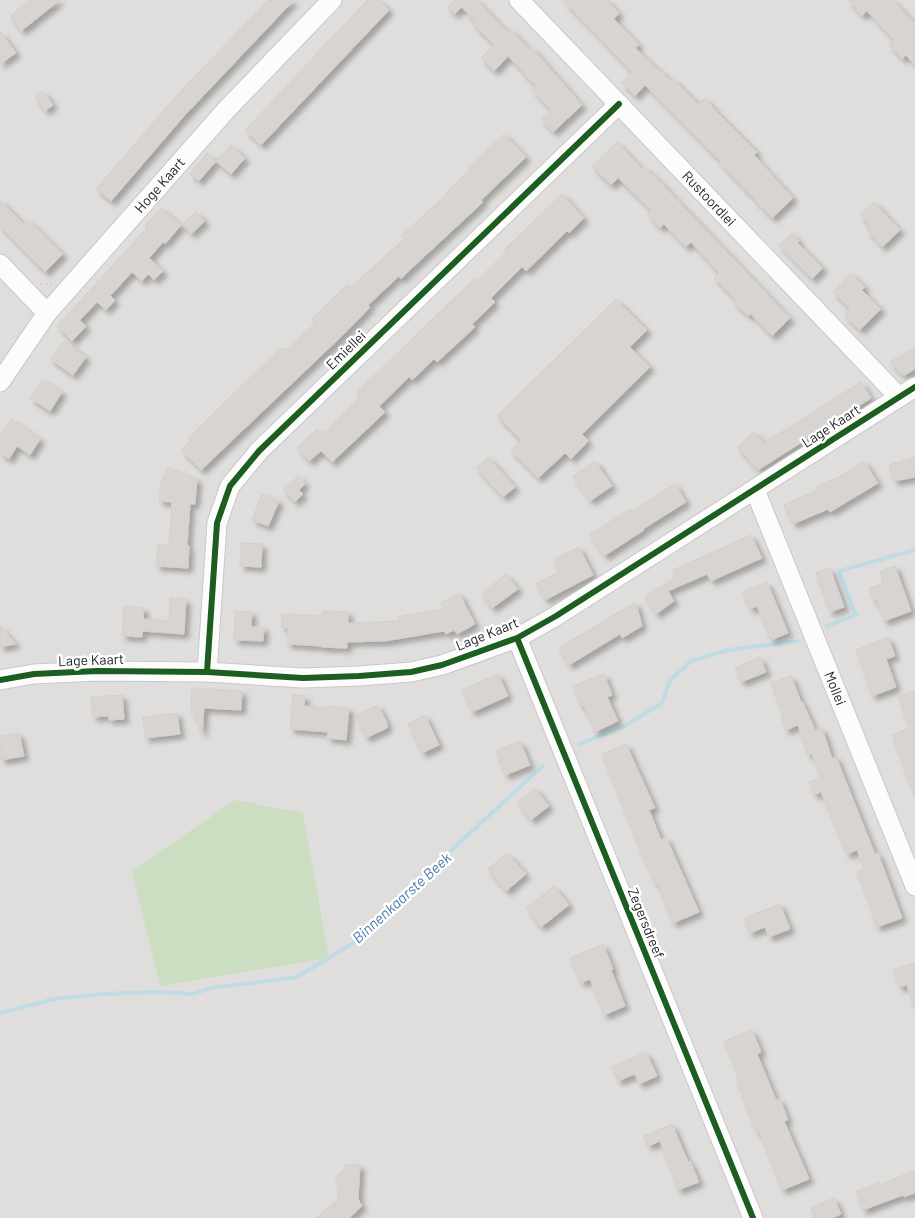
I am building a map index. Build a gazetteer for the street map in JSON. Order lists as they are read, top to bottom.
{
  "streets": {
    "street": [
      "Hoge Kaart",
      "Rustoordlei",
      "Emiellei",
      "Lage Kaart",
      "Mollei",
      "Zegersdreef"
    ]
  },
  "crossings": [
    ["Rustoordlei", "Emiellei"],
    ["Rustoordlei", "Lage Kaart"],
    ["Emiellei", "Lage Kaart"],
    ["Lage Kaart", "Mollei"],
    ["Lage Kaart", "Zegersdreef"]
  ],
  "water": ["Binnenkaarste Beek"]
}
